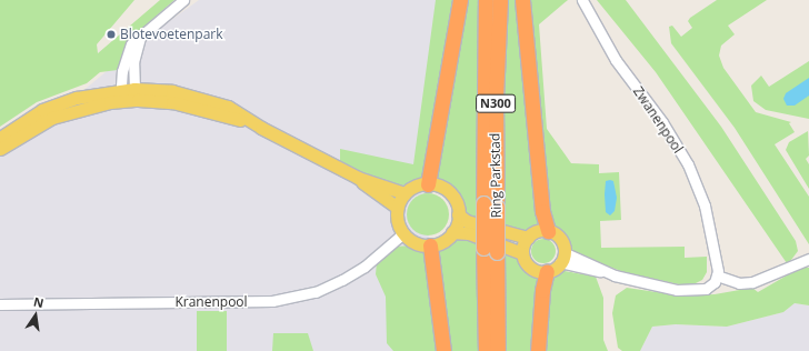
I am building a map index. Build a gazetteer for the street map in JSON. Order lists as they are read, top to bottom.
{
  "streets": {
    "highway": ["N300", "Ring Parkstad"],
    "street": ["Zwanenpool", "Kranenpool"]
  },
  "places": ["Blotevoetenpark"],
  "north": "top"
}
